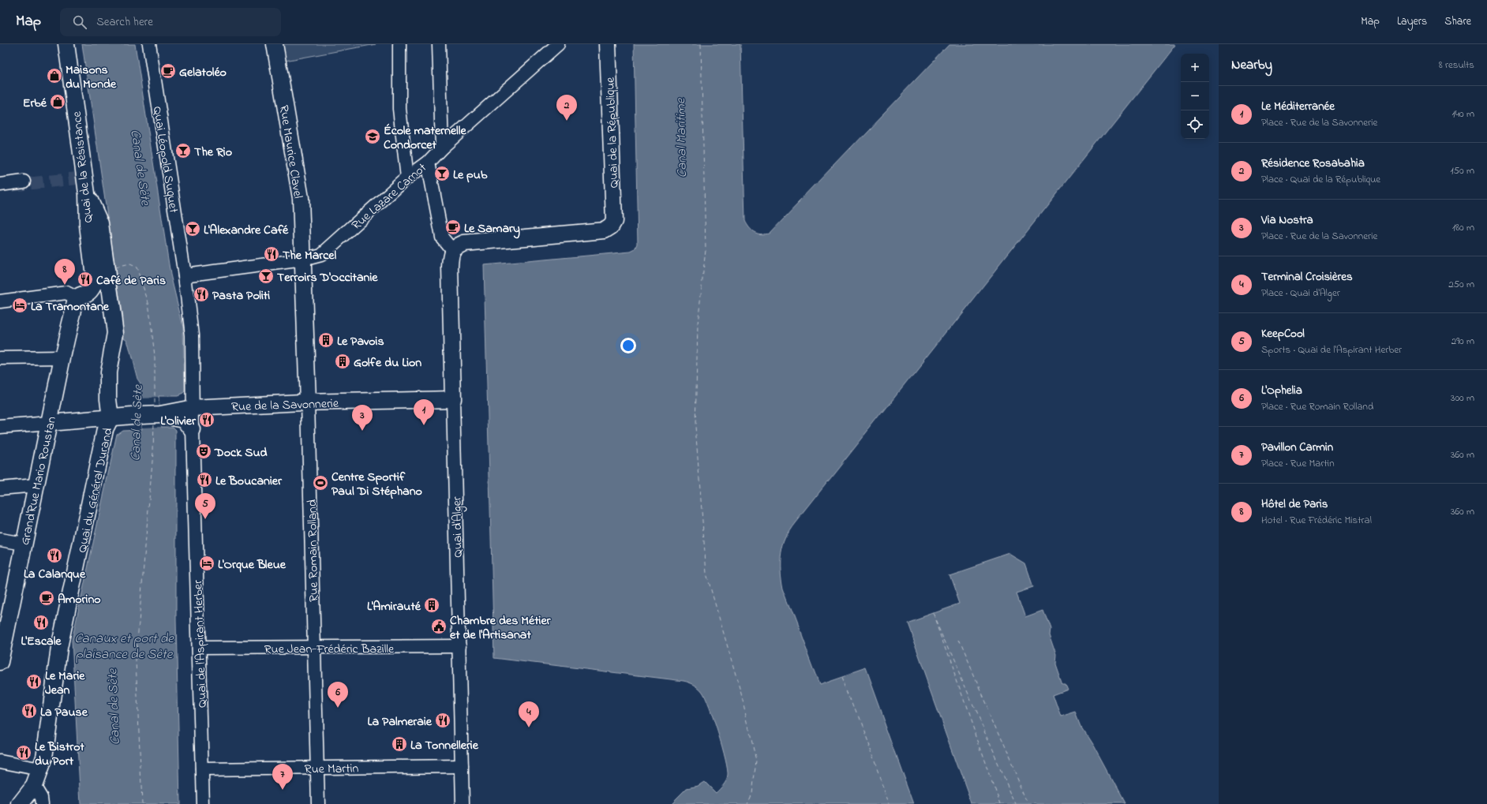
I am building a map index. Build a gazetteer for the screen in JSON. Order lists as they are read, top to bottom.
{
  "streets": {
    "main road": [
      "Quai de la République",
      "Rue Maurice Clavel",
      "Quai de la Résistance",
      "Rue de la Savonnerie",
      "Grand'Rue Mario Roustan",
      "Quai du Général Durand",
      "Quai d'Alger",
      "Rue Romain Rolland"
    ],
    "street": [
      "Quai Léopold Suquet",
      "Rue Lazare Carnot",
      "Quai de l'Aspirant Herber",
      "Rue Jean-Frédéric Bazille",
      "Rue Martin"
    ]
  },
  "crossings": [
    ["Quai de la République", "Quai d'Alger"],
    ["Rue Maurice Clavel", "Rue Lazare Carnot"],
    ["Rue Maurice Clavel", "Rue Romain Rolland"],
    ["Quai Léopold Suquet", "Rue Lazare Carnot"],
    ["Quai Léopold Suquet", "Rue de la Savonnerie"],
    ["Quai Léopold Suquet", "Quai de l'Aspirant Herber"],
    ["Quai de la Résistance", "Grand'Rue Mario Roustan"],
    ["Quai de la Résistance", "Quai du Général Durand"],
    ["Rue Lazare Carnot", "Rue Romain Rolland"],
    ["Rue de la Savonnerie", "Quai d'Alger"],
    ["Rue de la Savonnerie", "Rue Romain Rolland"],
    ["Rue de la Savonnerie", "Quai de l'Aspirant Herber"],
    ["Quai d'Alger", "Rue Jean-Frédéric Bazille"],
    ["Quai d'Alger", "Rue Martin"],
    ["Rue Romain Rolland", "Rue Jean-Frédéric Bazille"],
    ["Rue Romain Rolland", "Rue Martin"],
    ["Quai de l'Aspirant Herber", "Rue Jean-Frédéric Bazille"],
    ["Quai de l'Aspirant Herber", "Rue Martin"]
  ],
  "water": ["Canal Maritime", "Canal de Sète", "Canaux et port de plaisance de Sète"],
  "places": {
    "cafe": ["Gelatoléo", "Le Samary", "Amorino"],
    "shop": ["Maisons du Monde", "Erbé"],
    "school or university": ["École maternelle Condorcet"],
    "bar": [
      "The Rio",
      "Le pub",
      "L'Alexandre Café",
      "Terroirs D'Occitanie"
    ],
    "restaurant": [
      "The Marcel",
      "Café de Paris",
      "Pasta Politi",
      "L'Olivier",
      "Le Boucanier",
      "La Calanque",
      "L'Escale",
      "Le Marie Jean",
      "La Pause",
      "La Palmeraie",
      "Le Bistrot du Port"
    ],
    "hotel": ["La Tramontane", "L'Orque Bleue"],
    "building": [
      "Le Pavois",
      "Golfe du Lion",
      "L'Amirauté",
      "La Tonnellerie"
    ],
    "theatre": ["Dock Sud"],
    "sports": ["Centre Sportif Paul Di Stéphano"],
    "public building": ["Chambre des Métier et de l'Artisanat"]
  },
  "page": {
    "header": "Map",
    "search": "Search here",
    "nav": ["Map", "Layers", "Share"],
    "heading": ["Nearby", "8 results"],
    "map_buttons": ["+", "−"],
    "list": [
      {
        "mark": "1",
        "name": "Le Méditerranée",
        "note": "Place · Rue de la Savonnerie",
        "value": "140 m"
      },
      {
        "mark": "2",
        "name": "Résidence Rosabahia",
        "note": "Place · Quai de la République",
        "value": "150 m"
      },
      {
        "mark": "3",
        "name": "Via Nostra",
        "note": "Place · Rue de la Savonnerie",
        "value": "180 m"
      },
      {
        "mark": "4",
        "name": "Terminal Croisières",
        "note": "Place · Quai d'Alger",
        "value": "250 m"
      },
      {
        "mark": "5",
        "name": "KeepCool",
        "note": "Sports · Quai de l'Aspirant Herber",
        "value": "290 m"
      },
      {
        "mark": "6",
        "name": "L'Ophelia",
        "note": "Place · Rue Romain Rolland",
        "value": "300 m"
      },
      {
        "mark": "7",
        "name": "Pavillon Carmin",
        "note": "Place · Rue Martin",
        "value": "360 m"
      },
      {
        "mark": "8",
        "name": "Hôtel de Paris",
        "note": "Hotel · Rue Frédéric Mistral",
        "value": "360 m"
      }
    ],
    "pins": [
      "2",
      "8",
      "1",
      "3",
      "5",
      "6",
      "4",
      "7"
    ]
  }
}
